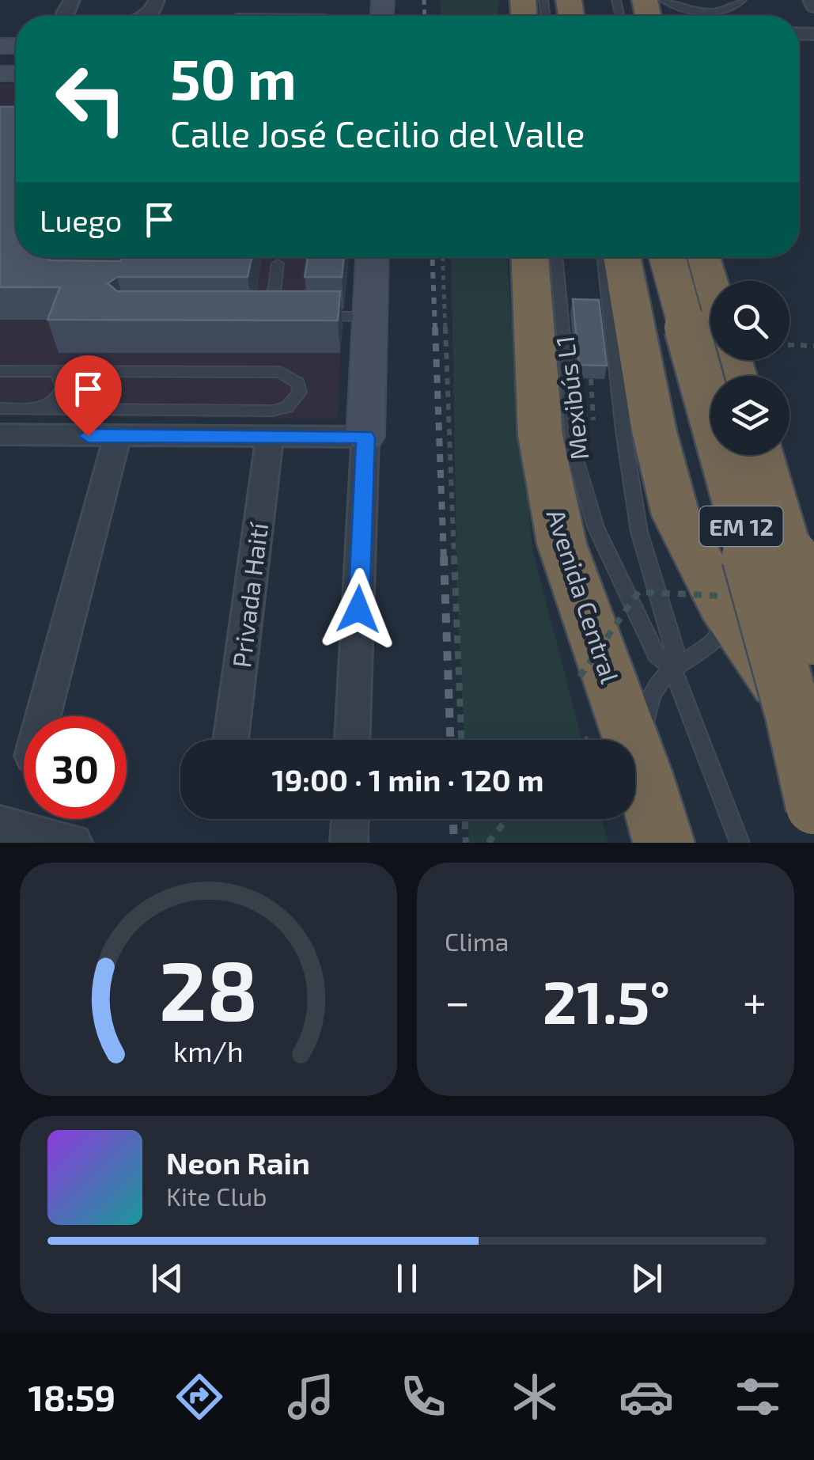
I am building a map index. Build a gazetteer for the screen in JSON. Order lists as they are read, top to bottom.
{
  "streets": {
    "highway": ["EM 12", "Avenida Central"],
    "street": ["Privada Haití"],
    "lane": ["Mexibús L1"]
  },
  "page": {
    "turn": ["50 m", "Calle José Cecilio del Valle"],
    "then": "Luego",
    "limit": "30",
    "trip": "19:00 · 1 min · 120 m",
    "tile": "Clima",
    "heat": ["−", "21.5°", "+"],
    "song": ["Neon Rain", "Kite Club"],
    "tabs": "18:59",
    "gauge": ["28", "km/h"]
  }
}
